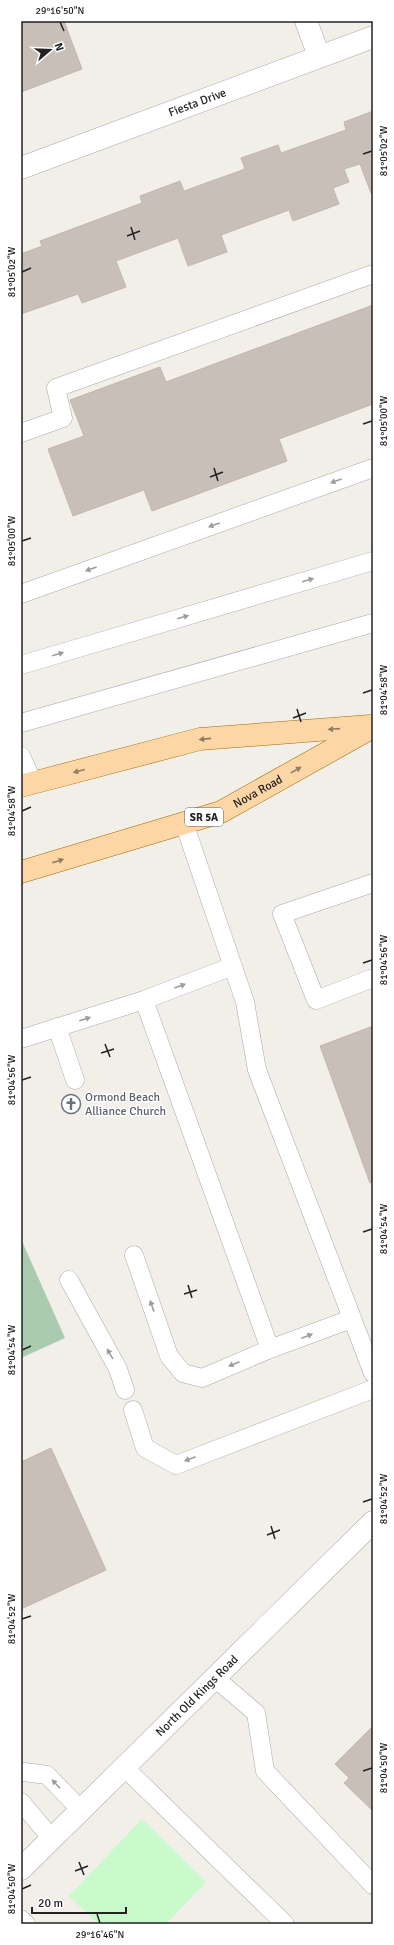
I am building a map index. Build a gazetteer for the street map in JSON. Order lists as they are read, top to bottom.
{
  "streets": {
    "main road": ["Nova Road", "SR 5A"],
    "street": ["Fiesta Drive", "North Old Kings Road"]
  },
  "places": {
    "church": ["Ormond Beach Alliance Church"]
  },
  "scale_bar": "20 m",
  "north": "right",
  "coordinates": [
    "29°16'50\"N",
    "81°05'02\"W",
    "81°05'00\"W",
    "81°04'58\"W",
    "81°04'56\"W",
    "81°04'54\"W",
    "81°04'52\"W",
    "81°04'50\"W",
    "29°16'46\"N"
  ]
}
